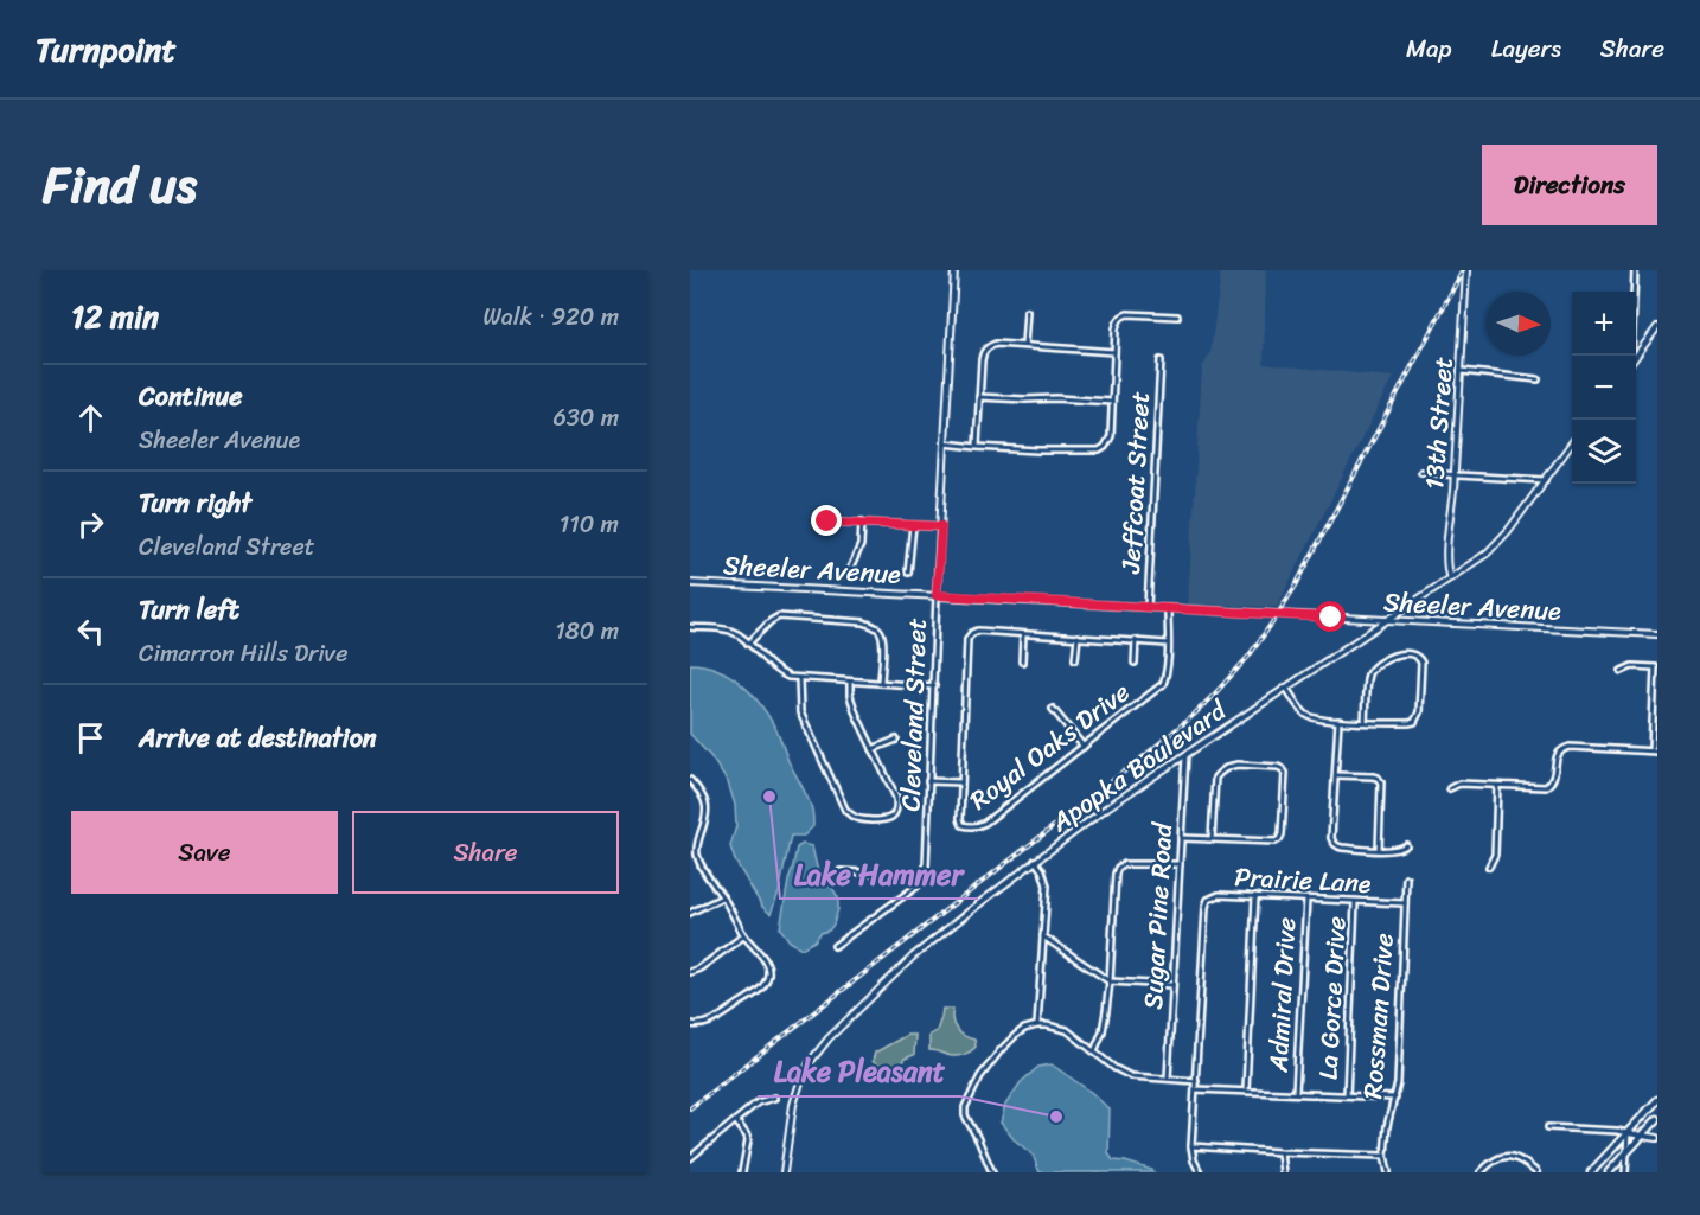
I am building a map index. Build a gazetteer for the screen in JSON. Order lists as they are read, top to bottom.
{
  "streets": {
    "street": [
      "13th Street",
      "Jeffcoat Street",
      "Sheeler Avenue",
      "Cleveland Street",
      "Royal Oaks Drive",
      "Apopka Boulevard",
      "Prairie Lane",
      "Sugar Pine Road",
      "Admiral Drive",
      "La Gorce Drive",
      "Rossman Drive"
    ]
  },
  "crossings": [
    ["13th Street", "Apopka Boulevard"],
    ["Jeffcoat Street", "Sheeler Avenue"],
    ["Sheeler Avenue", "Cleveland Street"],
    ["Sheeler Avenue", "Royal Oaks Drive"],
    ["Sheeler Avenue", "Apopka Boulevard"],
    ["Apopka Boulevard", "Sugar Pine Road"],
    ["Prairie Lane", "Admiral Drive"],
    ["Prairie Lane", "La Gorce Drive"],
    ["Prairie Lane", "Rossman Drive"]
  ],
  "places": ["Lake Hammer", "Lake Pleasant"],
  "north": "right",
  "page": {
    "header": "Turnpoint",
    "nav": ["Map", "Layers", "Share"],
    "title": "Find us",
    "buttons": [
      "Directions",
      ["Save", "Share"]
    ],
    "heading": ["12 min", "Walk · 920 m"],
    "map_buttons": ["+", "−"],
    "list": [
      ["Continue", "Sheeler Avenue", "630 m"],
      ["Turn right", "Cleveland Street", "110 m"],
      ["Turn left", "Cimarron Hills Drive", "180 m"],
      "Arrive at destination"
    ]
  }
}
